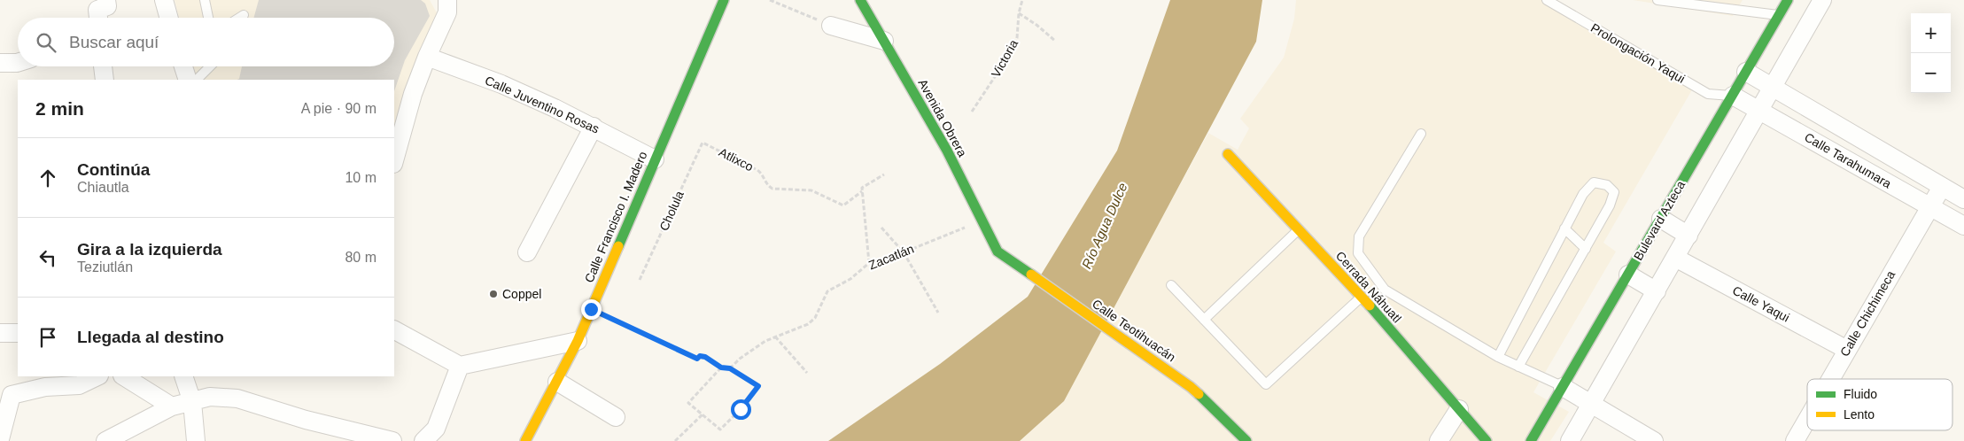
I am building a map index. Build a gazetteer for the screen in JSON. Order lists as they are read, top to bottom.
{
  "streets": {
    "street": [
      "Calle Juventino Rosas",
      "Avenida Obrera",
      "Calle Tarahumara",
      "Calle Francisco I. Madero",
      "Bulevard Azteca",
      "Cerrada Náhuatl",
      "Calle Yaqui",
      "Calle Chichimeca",
      "Calle Teotihuacán"
    ],
    "lane": ["Prolongación Yaqui"],
    "path": [
      "Victoria",
      "Atlixco",
      "Cholula",
      "Zacatlán"
    ]
  },
  "crossings": [
    ["Prolongación Yaqui", "Calle Tarahumara"],
    ["Prolongación Yaqui", "Bulevard Azteca"],
    ["Calle Juventino Rosas", "Calle Francisco I. Madero"],
    ["Avenida Obrera", "Zacatlán"],
    ["Avenida Obrera", "Calle Teotihuacán"],
    ["Atlixco", "Cholula"],
    ["Calle Tarahumara", "Bulevard Azteca"],
    ["Calle Tarahumara", "Calle Chichimeca"],
    ["Calle Yaqui", "Calle Chichimeca"]
  ],
  "water": ["Río Agua Dulce"],
  "places": ["Coppel"],
  "legend": ["Fluido", "Lento"],
  "page": {
    "map_buttons": ["+", "−"],
    "search": "Buscar aquí",
    "heading": ["2 min", "A pie · 90 m"],
    "list": [
      ["Continúa", "Chiautla", "10 m"],
      ["Gira a la izquierda", "Teziutlán", "80 m"],
      "Llegada al destino"
    ]
  }
}
